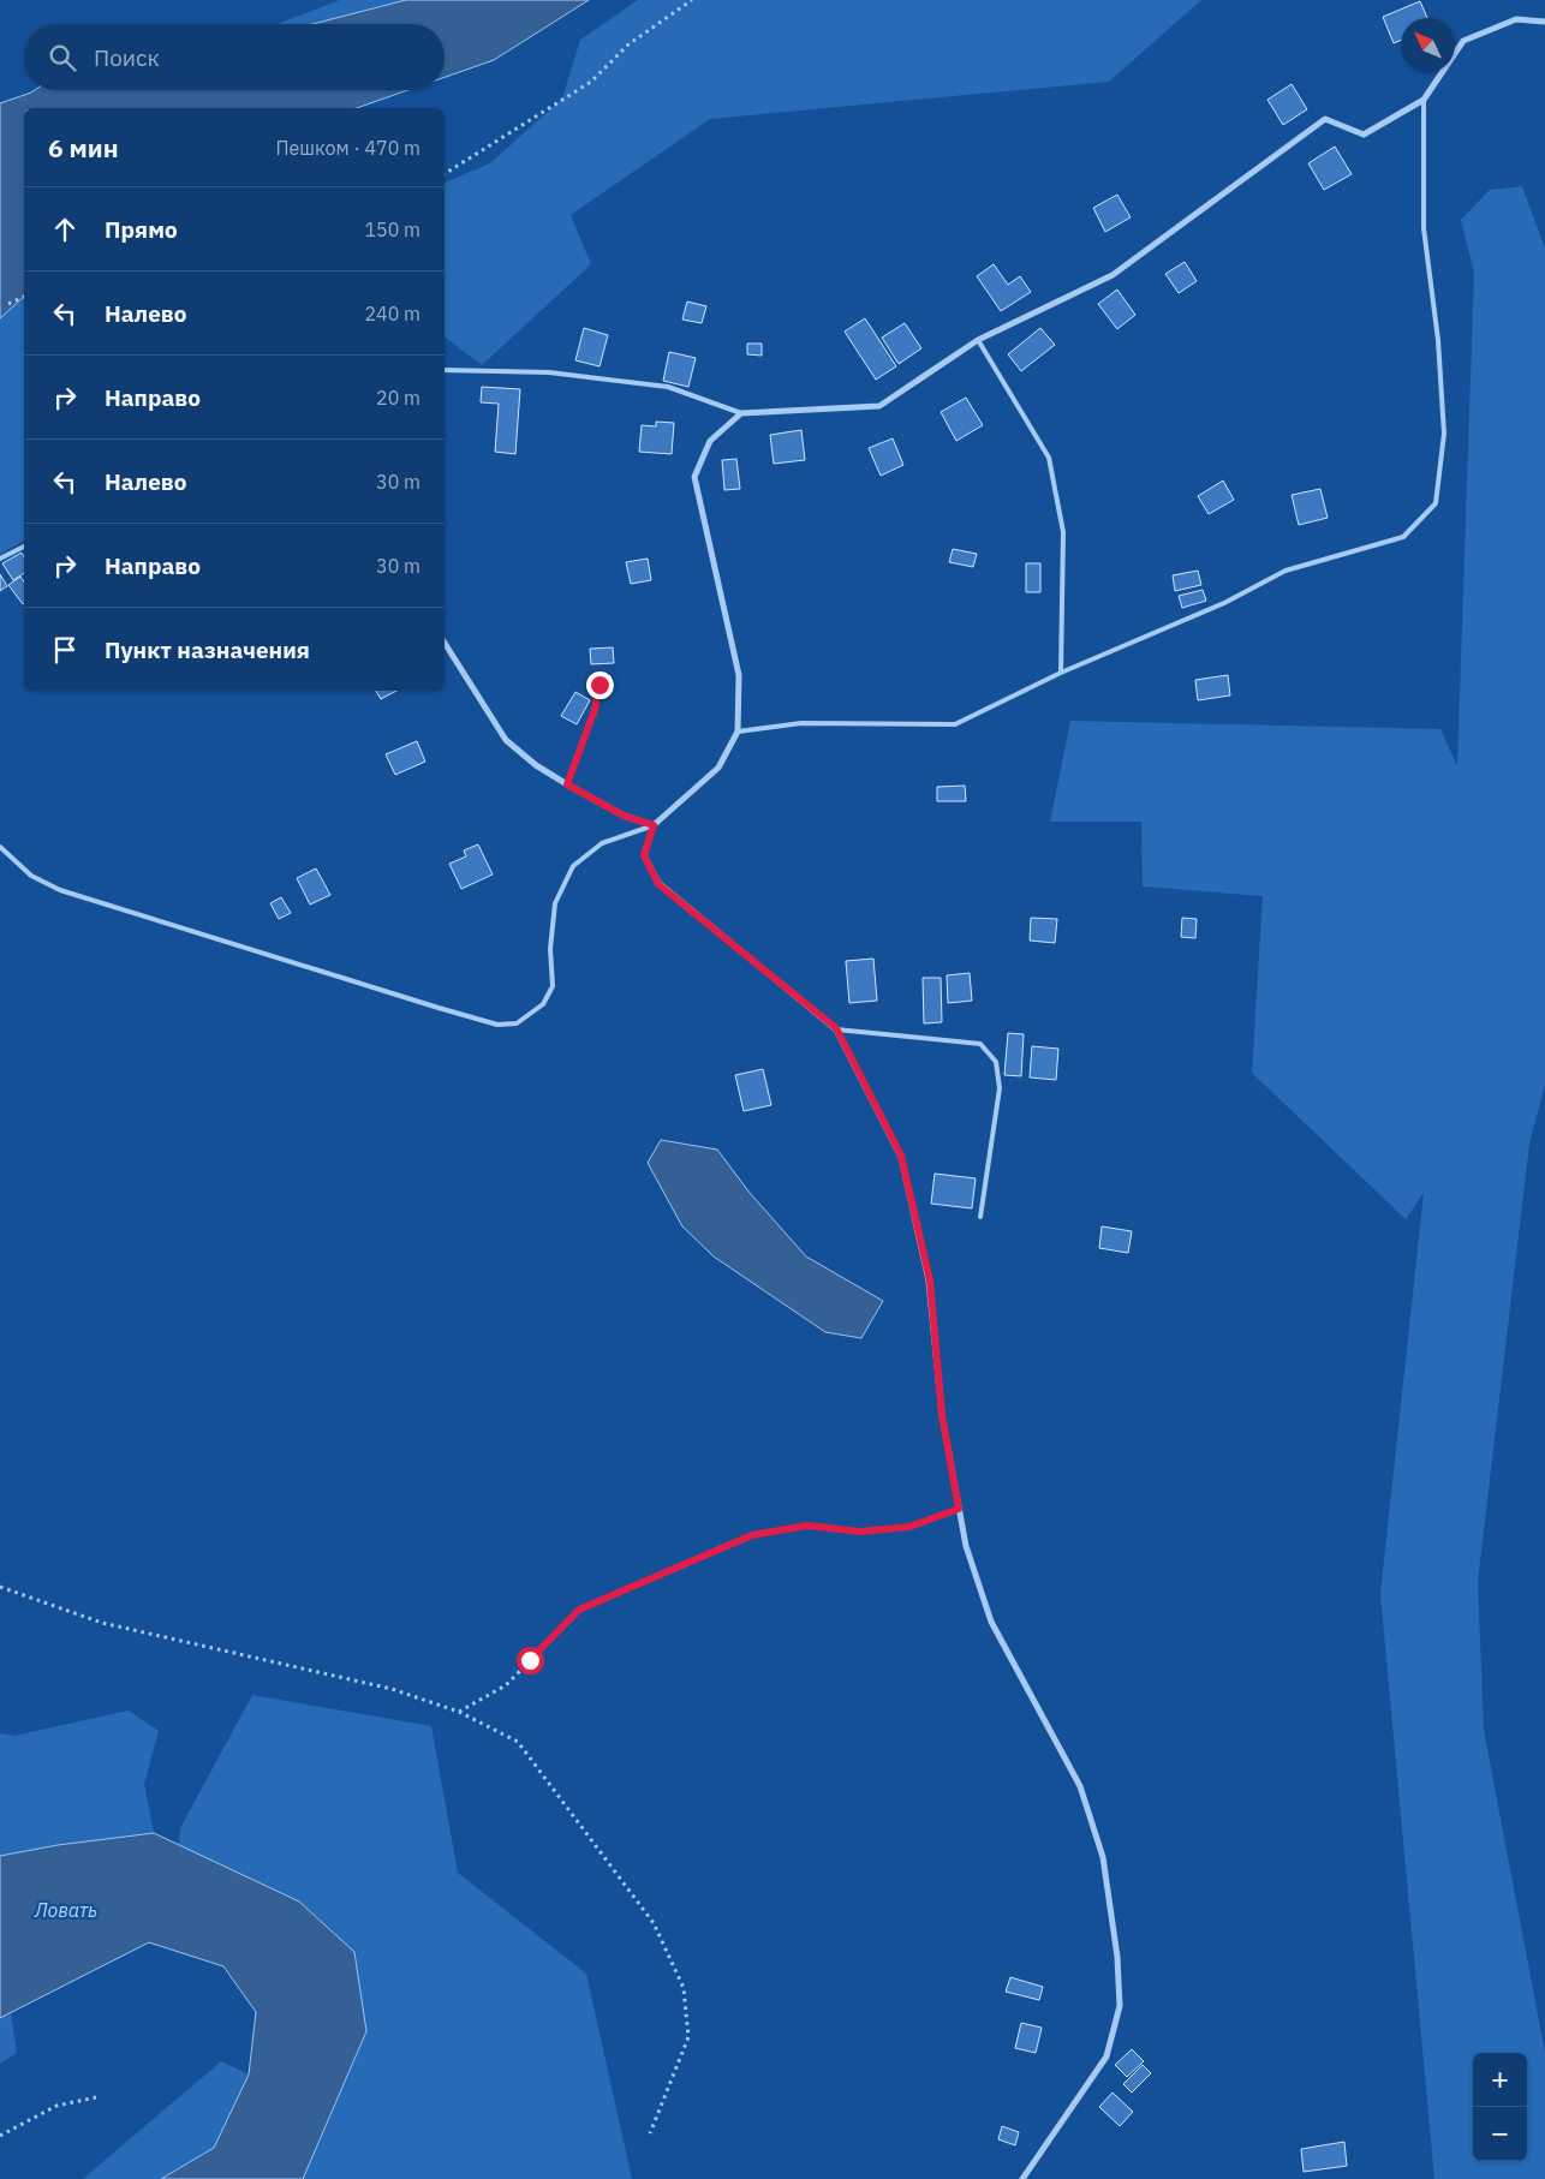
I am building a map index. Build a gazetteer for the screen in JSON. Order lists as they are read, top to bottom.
{
  "water": ["Ловать"],
  "north": "top left",
  "page": {
    "search": "Поиск",
    "heading": ["6 мин", "Пешком · 470 m"],
    "list": [
      ["Прямо", "150 m"],
      ["Налево", "240 m"],
      ["Направо", "20 m"],
      ["Налево", "30 m"],
      ["Направо", "30 m"],
      "Пункт назначения"
    ],
    "map_buttons": ["+", "−"]
  }
}
